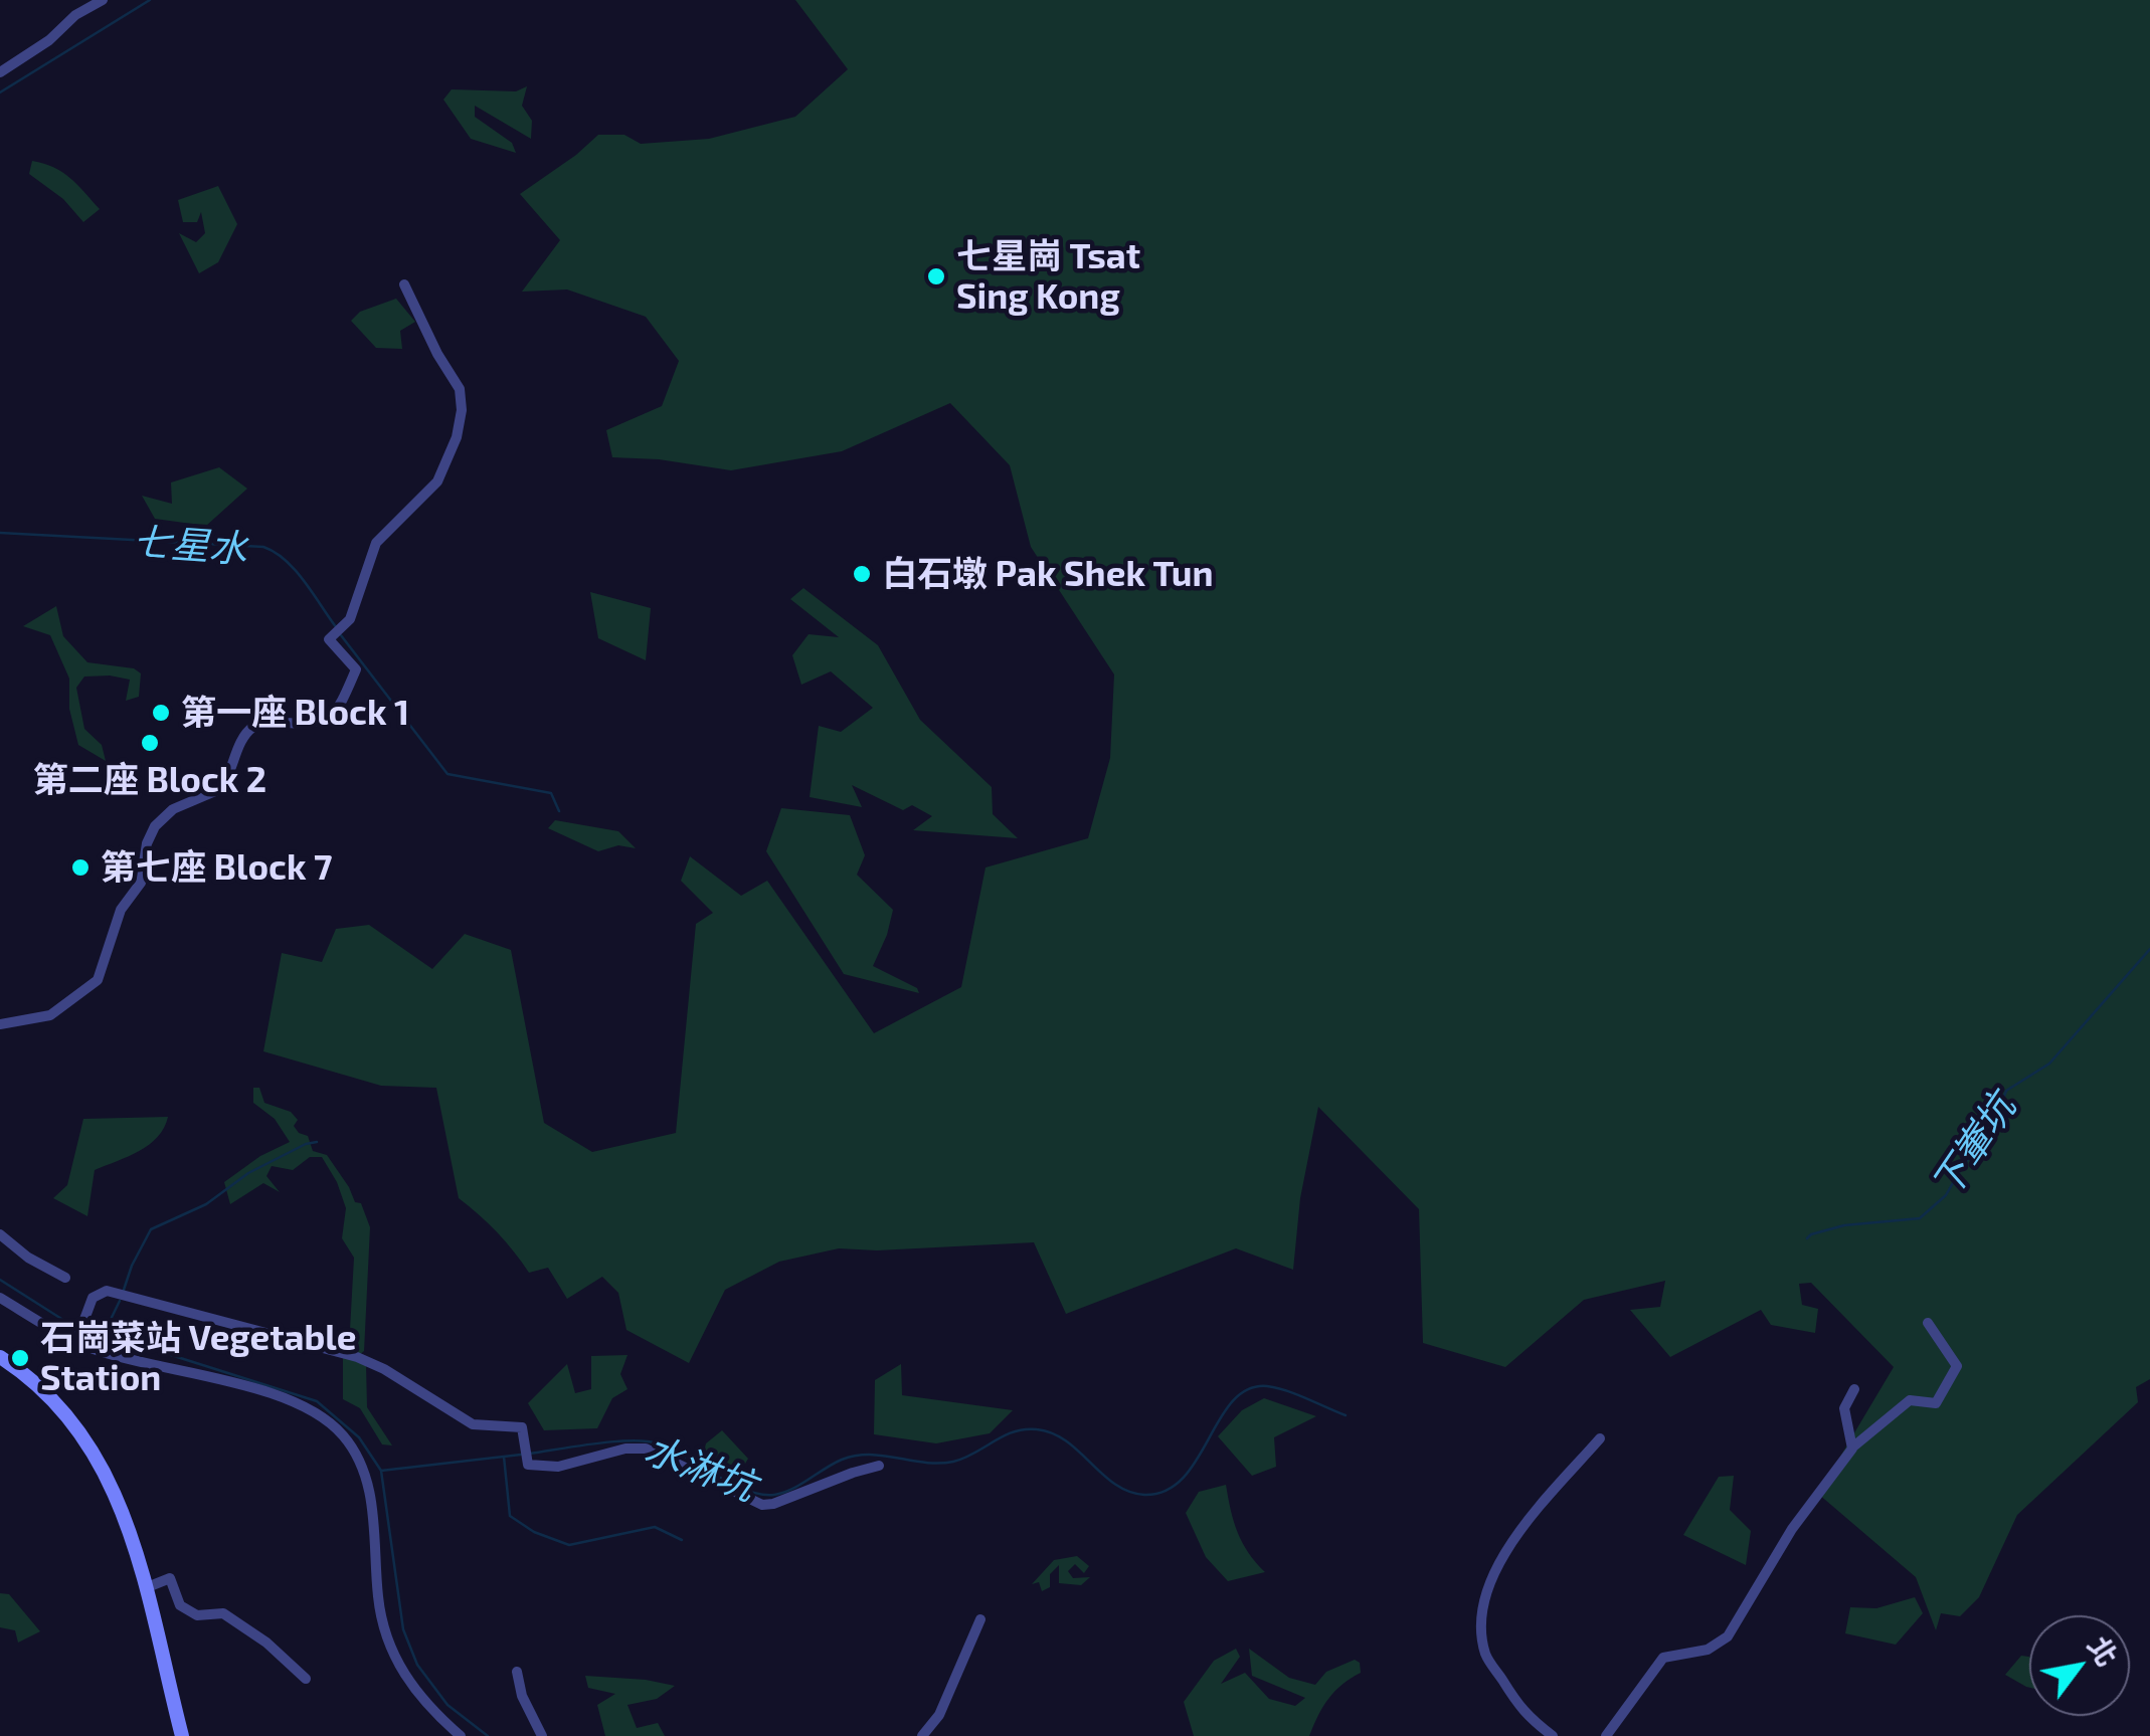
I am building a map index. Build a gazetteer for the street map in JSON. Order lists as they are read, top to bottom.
{
  "water": ["七星水", "下輋坑", "水淋坑"],
  "places": [
    "七星崗 Tsat Sing Kong",
    "白石墩 Pak Shek Tun",
    "第一座 Block 1",
    "第二座 Block 2",
    "第七座 Block 7",
    "石崗菜站 Vegetable Station"
  ],
  "north": "top right"
}
